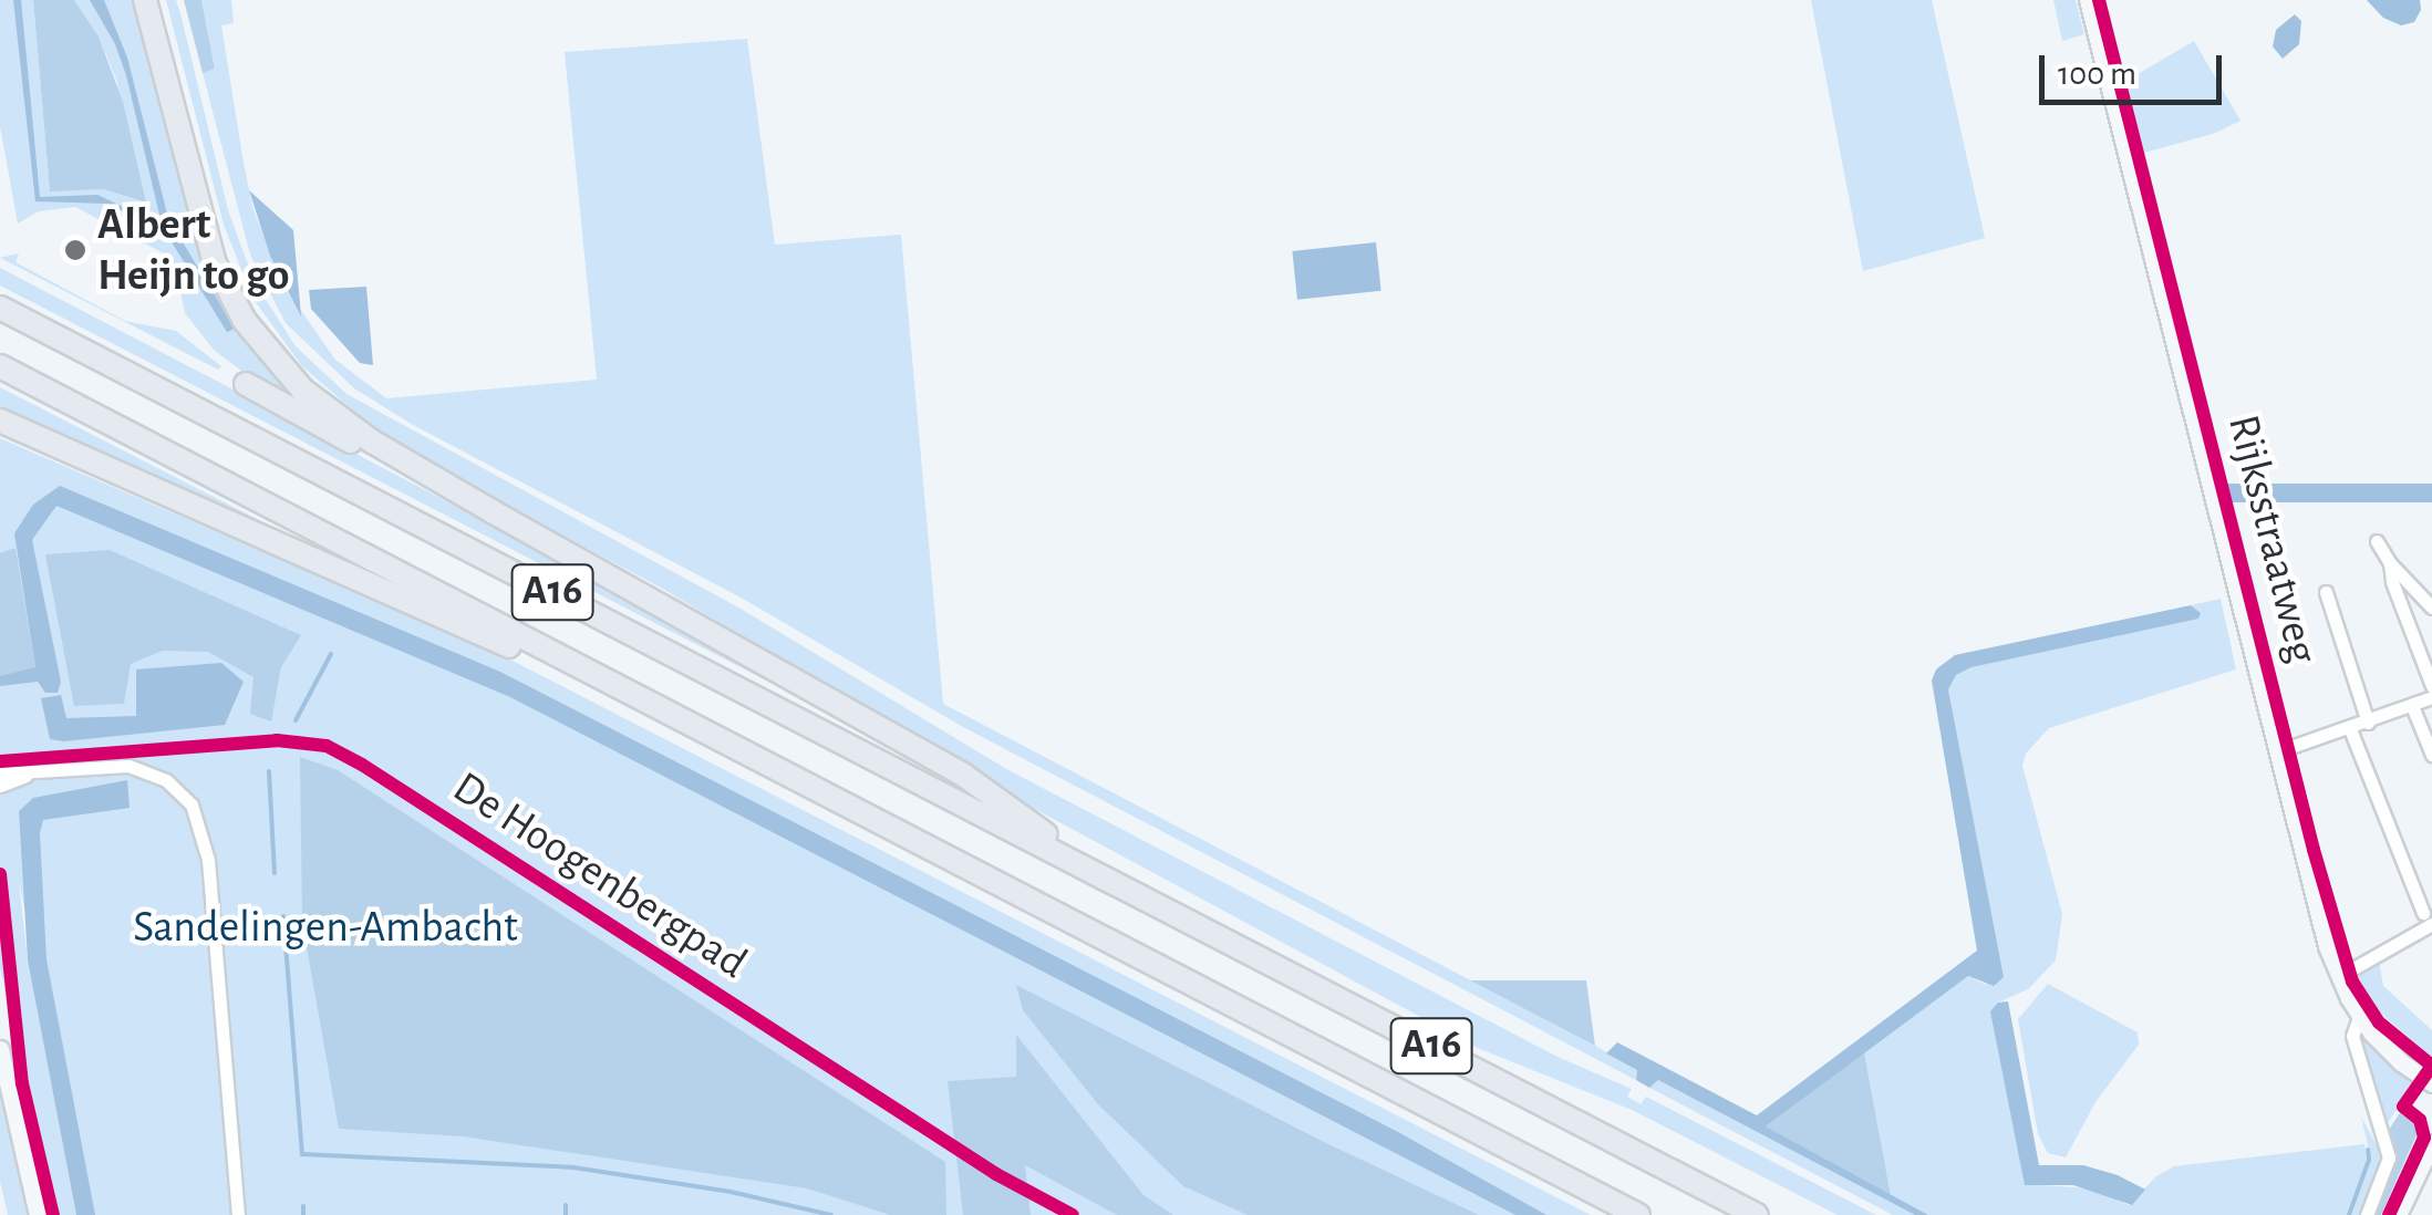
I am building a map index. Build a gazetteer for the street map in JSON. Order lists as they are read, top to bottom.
{
  "streets": {
    "highway": ["A16"],
    "street": ["Rijksstraatweg"],
    "cycle path": ["De Hoogenbergpad"]
  },
  "parks": ["Sandelingen-Ambacht"],
  "places": ["Albert Heijn to go"],
  "scale_bar": "100 m"
}
